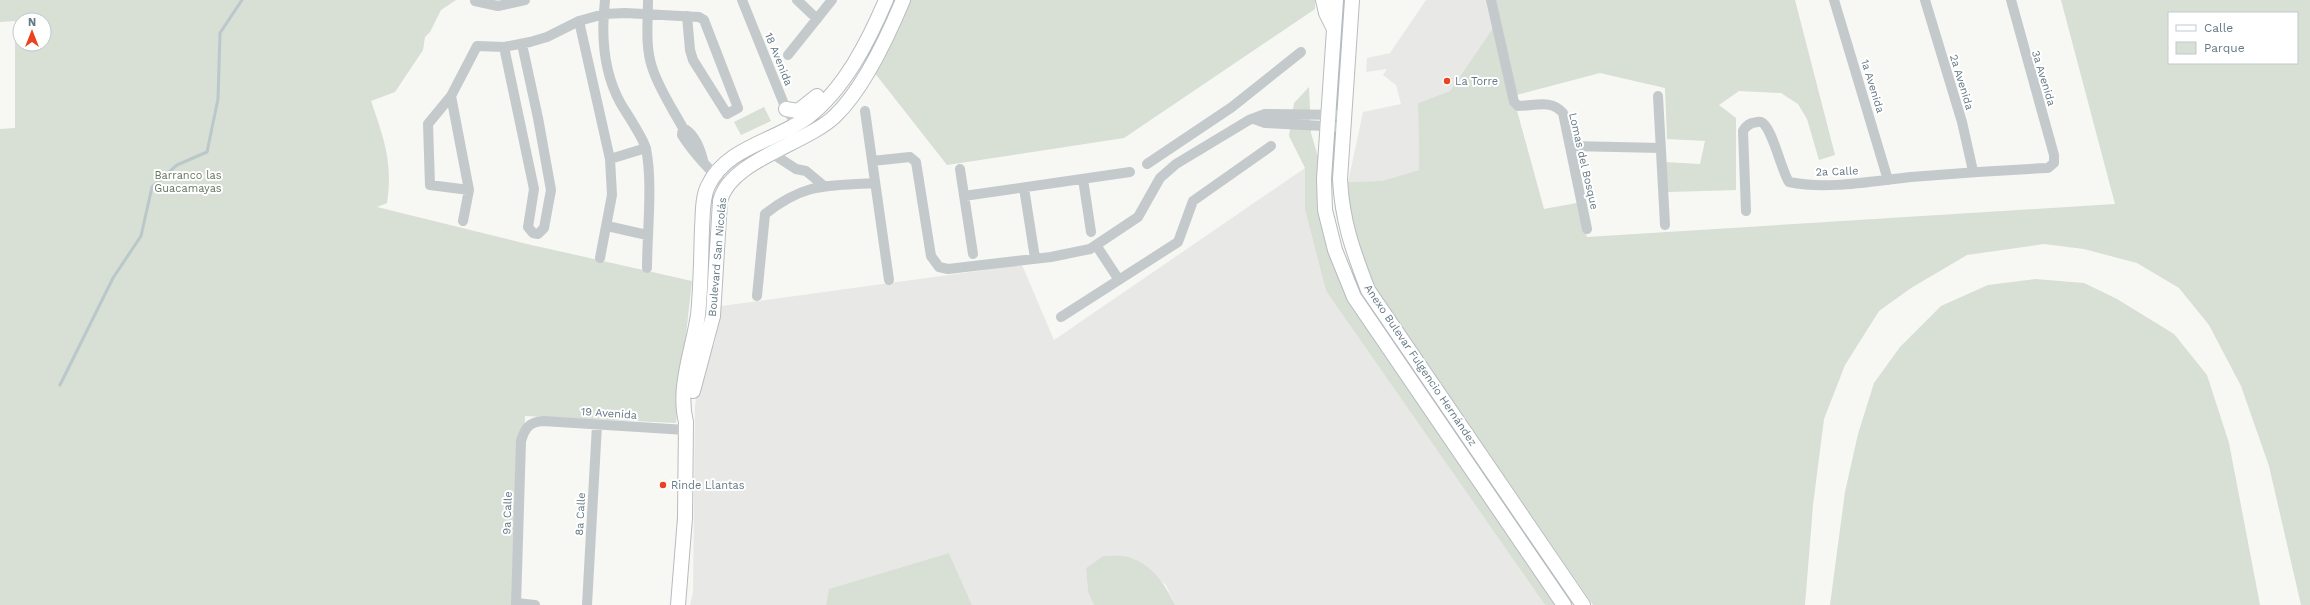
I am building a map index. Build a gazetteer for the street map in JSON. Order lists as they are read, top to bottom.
{
  "streets": {
    "main road": ["Boulevard San Nicolás", "Anexo Bulevar Fulgencio Hernández"],
    "street": [
      "18 Avenida",
      "3a Avenida",
      "2a Avenida",
      "1a Avenida",
      "Lomas del Bosque",
      "2a Calle",
      "19 Avenida",
      "9a Calle",
      "8a Calle"
    ]
  },
  "crossings": [
    ["18 Avenida", "Boulevard San Nicolás"],
    ["3a Avenida", "2a Calle"],
    ["2a Avenida", "2a Calle"],
    ["1a Avenida", "2a Calle"],
    ["Boulevard San Nicolás", "19 Avenida"],
    ["19 Avenida", "9a Calle"],
    ["19 Avenida", "8a Calle"]
  ],
  "parks": ["Barranco las Guacamayas"],
  "places": ["La Torre", "Rinde Llantas"],
  "legend": ["Calle", "Parque"],
  "north": "top"
}
